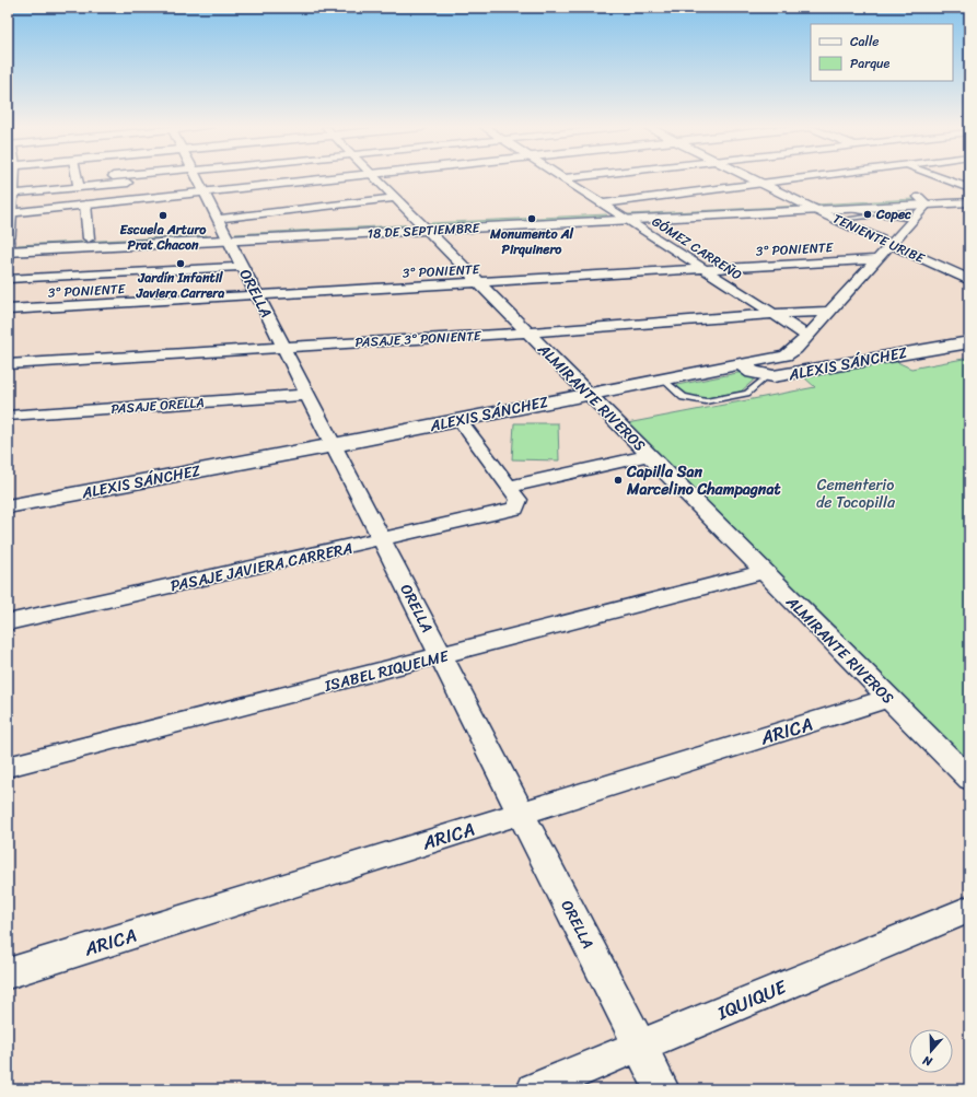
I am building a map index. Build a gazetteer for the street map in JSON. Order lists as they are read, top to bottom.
{
  "streets": {
    "street": [
      "18 DE SEPTIEMBRE",
      "TENIENTE URIBE",
      "GÓMEZ CARREÑO",
      "3° PONIENTE",
      "ORELLA",
      "PASAJE 3° PONIENTE",
      "ALEXIS SÁNCHEZ",
      "ALMIRANTE RIVEROS",
      "PASAJE ORELLA",
      "PASAJE JAVIERA CARRERA",
      "ISABEL RIQUELME",
      "ARICA",
      "IQUIQUE"
    ]
  },
  "crossings": [
    ["18 DE SEPTIEMBRE", "TENIENTE URIBE"],
    ["18 DE SEPTIEMBRE", "GÓMEZ CARREÑO"],
    ["18 DE SEPTIEMBRE", "ORELLA"],
    ["18 DE SEPTIEMBRE", "ALMIRANTE RIVEROS"],
    ["GÓMEZ CARREÑO", "3° PONIENTE"],
    ["GÓMEZ CARREÑO", "PASAJE 3° PONIENTE"],
    ["3° PONIENTE", "ORELLA"],
    ["3° PONIENTE", "ALMIRANTE RIVEROS"],
    ["ORELLA", "PASAJE 3° PONIENTE"],
    ["ORELLA", "ALEXIS SÁNCHEZ"],
    ["ORELLA", "PASAJE ORELLA"],
    ["ORELLA", "PASAJE JAVIERA CARRERA"],
    ["ORELLA", "ISABEL RIQUELME"],
    ["ORELLA", "ARICA"],
    ["ORELLA", "IQUIQUE"],
    ["PASAJE 3° PONIENTE", "ALMIRANTE RIVEROS"],
    ["ALEXIS SÁNCHEZ", "ALMIRANTE RIVEROS"],
    ["ALMIRANTE RIVEROS", "ISABEL RIQUELME"],
    ["ALMIRANTE RIVEROS", "ARICA"]
  ],
  "parks": ["Cementerio de Tocopilla"],
  "places": [
    "Copec",
    "Escuela Arturo Prat Chacon",
    "Monumento Al Pirquinero",
    "Jardín Infantil Javiera Carrera",
    "Capilla San Marcelino Champagnat"
  ],
  "legend": ["Calle", "Parque"],
  "north": "bottom"
}
